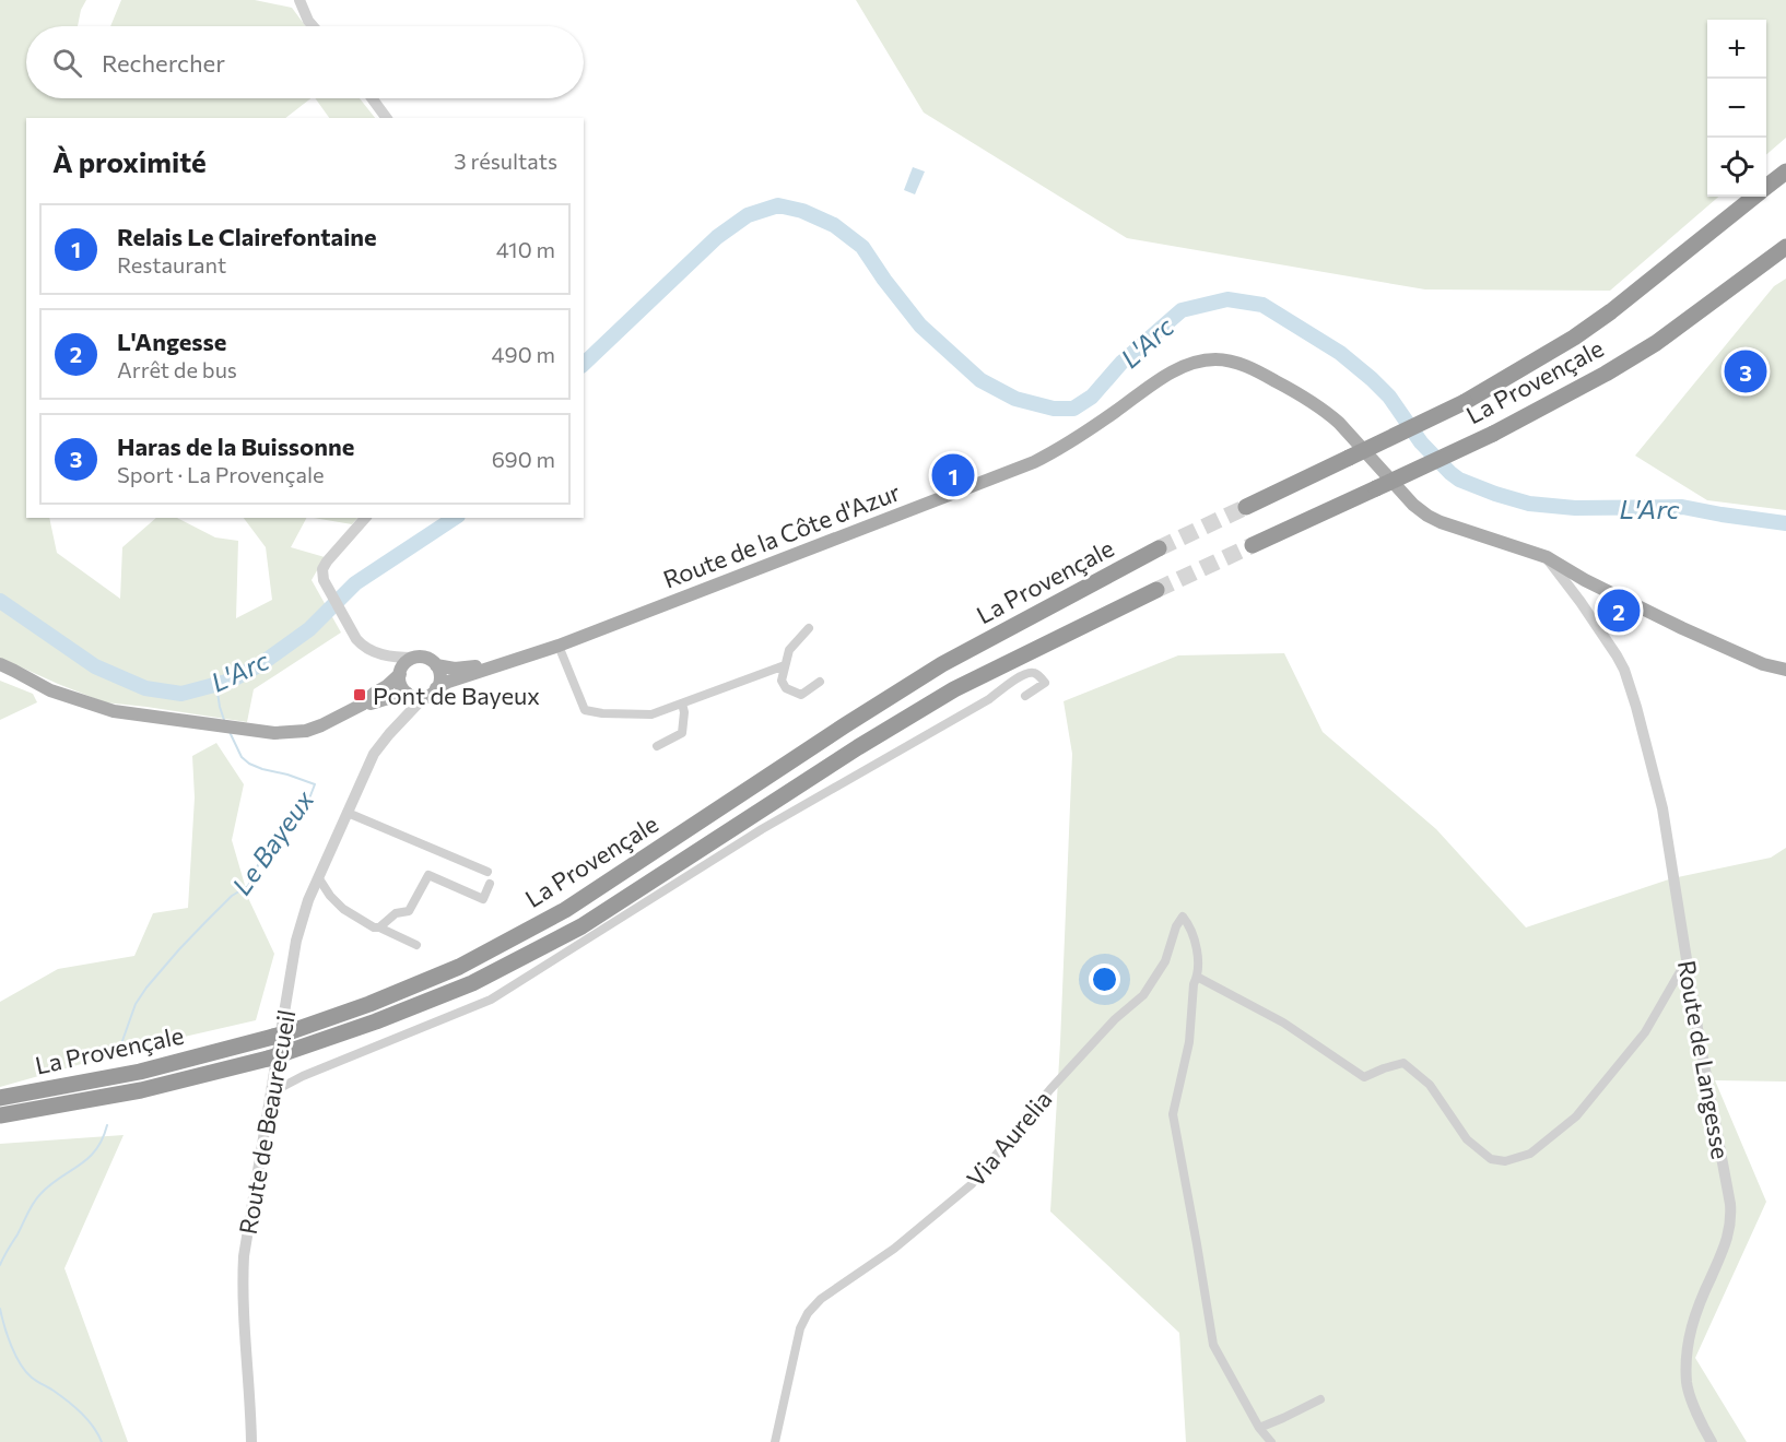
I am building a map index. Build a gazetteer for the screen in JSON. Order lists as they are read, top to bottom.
{
  "streets": {
    "highway": ["La Provençale"],
    "main road": ["Route de la Côte d'Azur"],
    "street": ["Route de Langesse", "Route de Beaurecueil", "Via Aurelia"]
  },
  "crossings": [
    ["Route de la Côte d'Azur", "Route de Langesse"],
    ["Route de la Côte d'Azur", "Route de Beaurecueil"]
  ],
  "water": ["L'Arc", "Le Bayeux"],
  "places": {
    "transit": ["Pont de Bayeux"]
  },
  "page": {
    "map_buttons": ["+", "−"],
    "search": "Rechercher",
    "heading": ["À proximité", "3 résultats"],
    "list": [
      {
        "mark": "1",
        "name": "Relais Le Clairefontaine",
        "note": "Restaurant",
        "value": "410 m"
      },
      {
        "mark": "2",
        "name": "L'Angesse",
        "note": "Arrêt de bus",
        "value": "490 m"
      },
      {
        "mark": "3",
        "name": "Haras de la Buissonne",
        "note": "Sport · La Provençale",
        "value": "690 m"
      }
    ],
    "pins": ["3", "1", "2"]
  }
}
